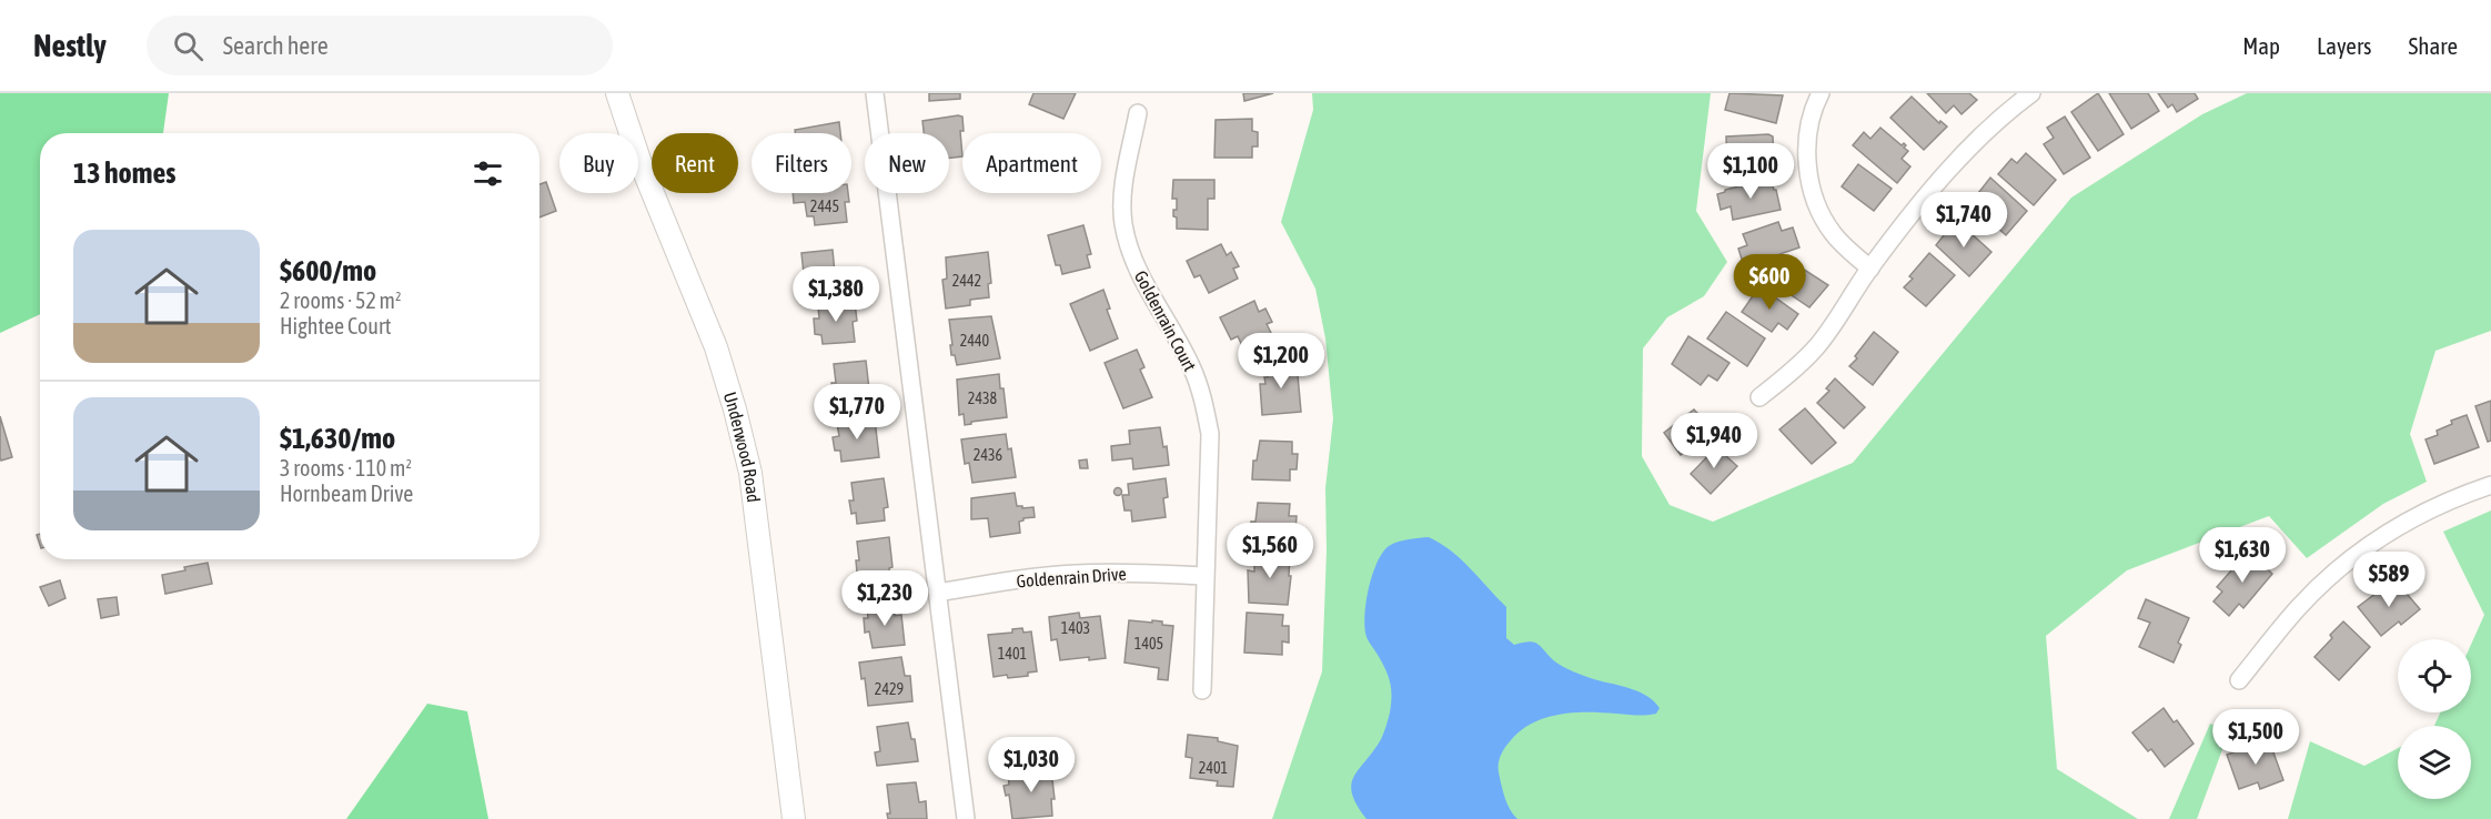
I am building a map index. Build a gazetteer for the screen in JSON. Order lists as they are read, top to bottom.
{
  "streets": {
    "street": ["Goldenrain Court", "Underwood Road", "Goldenrain Drive"]
  },
  "crossings": [
    ["Goldenrain Court", "Goldenrain Drive"]
  ],
  "house_numbers": [
    "2445",
    "2442",
    "2440",
    "2438",
    "2436",
    "1403",
    "1405",
    "1401",
    "2429",
    "2401"
  ],
  "page": {
    "header": "Nestly",
    "search": "Search here",
    "nav": ["Map", "Layers", "Share"],
    "chip": [
      "Buy",
      "Rent",
      "Filters",
      "New",
      "Apartment"
    ],
    "heading": "13 homes",
    "price": [
      "$1,100",
      "$1,740",
      "$600",
      "$1,380",
      "$1,200",
      "$1,770",
      "$1,940",
      "$1,560",
      "$1,630",
      "$589",
      "$1,230",
      "$1,500",
      "$1,030"
    ],
    "list": [
      {
        "name": "$600/mo",
        "note": "2 rooms · 52 m² · Hightee Court"
      },
      {
        "name": "$1,630/mo",
        "note": "3 rooms · 110 m² · Hornbeam Drive"
      }
    ]
  }
}
